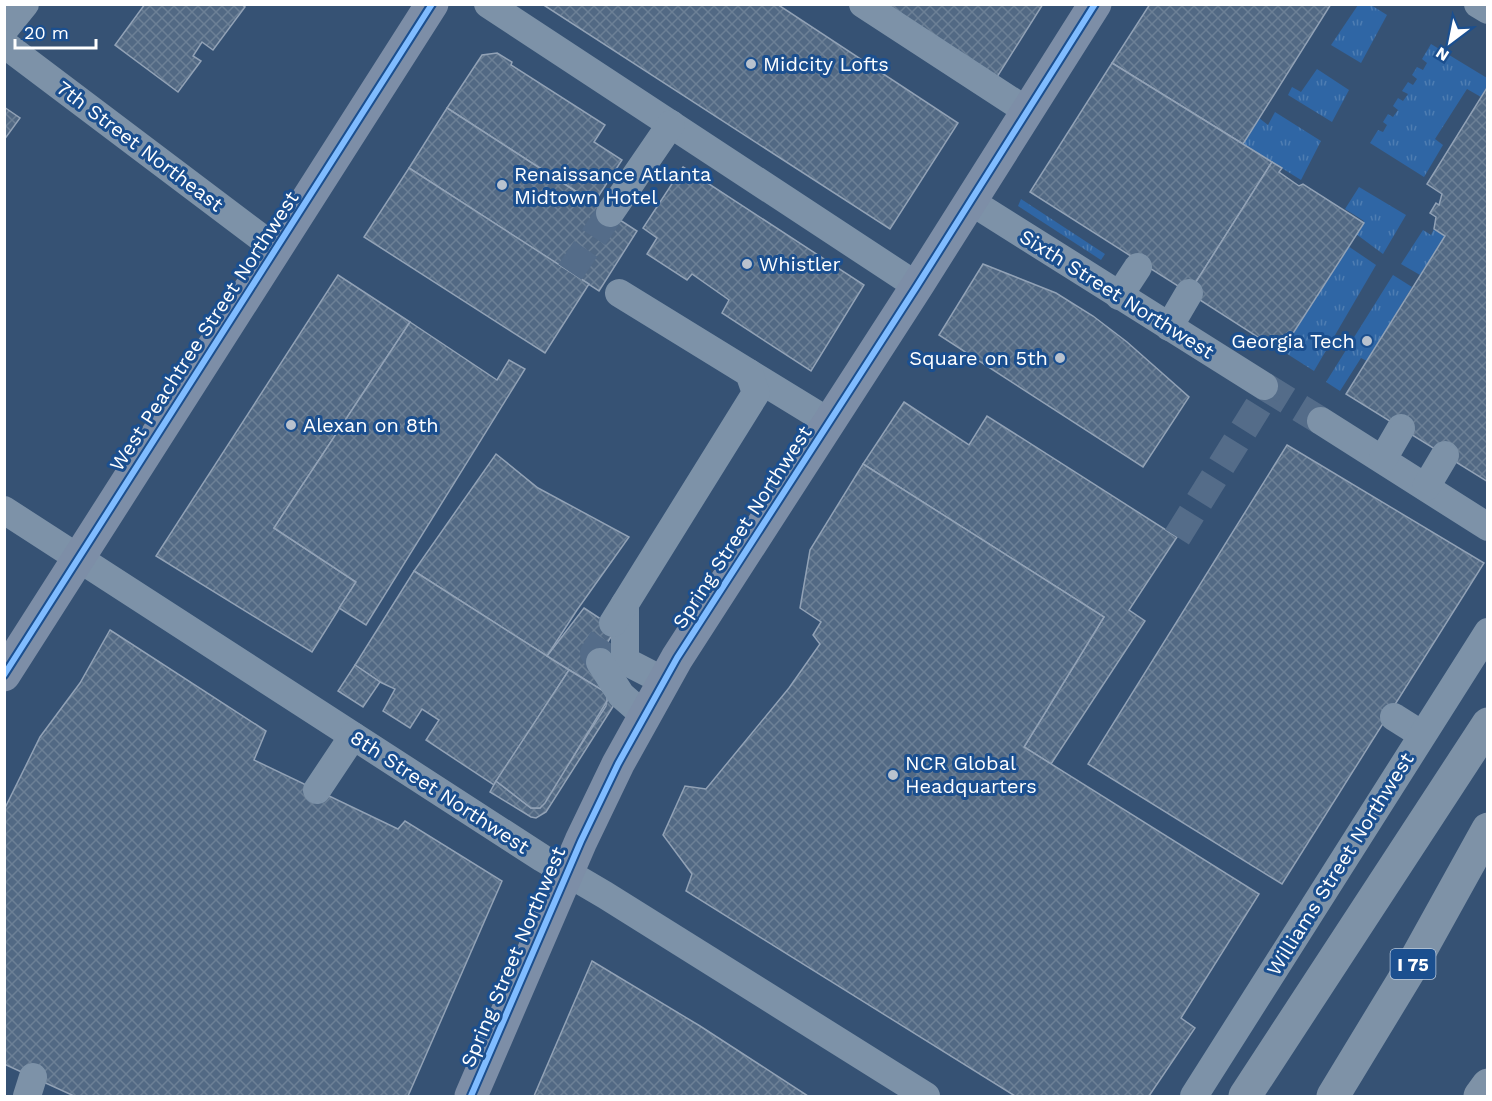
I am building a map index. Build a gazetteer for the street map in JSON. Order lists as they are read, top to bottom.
{
  "streets": {
    "highway": ["I 75"],
    "main road": ["West Peachtree Street Northwest", "Spring Street Northwest"],
    "street": [
      "7th Street Northeast",
      "Sixth Street Northwest",
      "8th Street Northwest",
      "Williams Street Northwest"
    ]
  },
  "crossings": [
    ["7th Street Northeast", "West Peachtree Street Northwest"],
    ["Sixth Street Northwest", "Spring Street Northwest"],
    ["West Peachtree Street Northwest", "8th Street Northwest"],
    ["Spring Street Northwest", "8th Street Northwest"]
  ],
  "places": [
    "Midcity Lofts",
    "Renaissance Atlanta Midtown Hotel",
    "Whistler",
    "Georgia Tech",
    "Square on 5th",
    "Alexan on 8th",
    "NCR Global Headquarters"
  ],
  "scale_bar": "20 m",
  "north": "bottom left"
}
